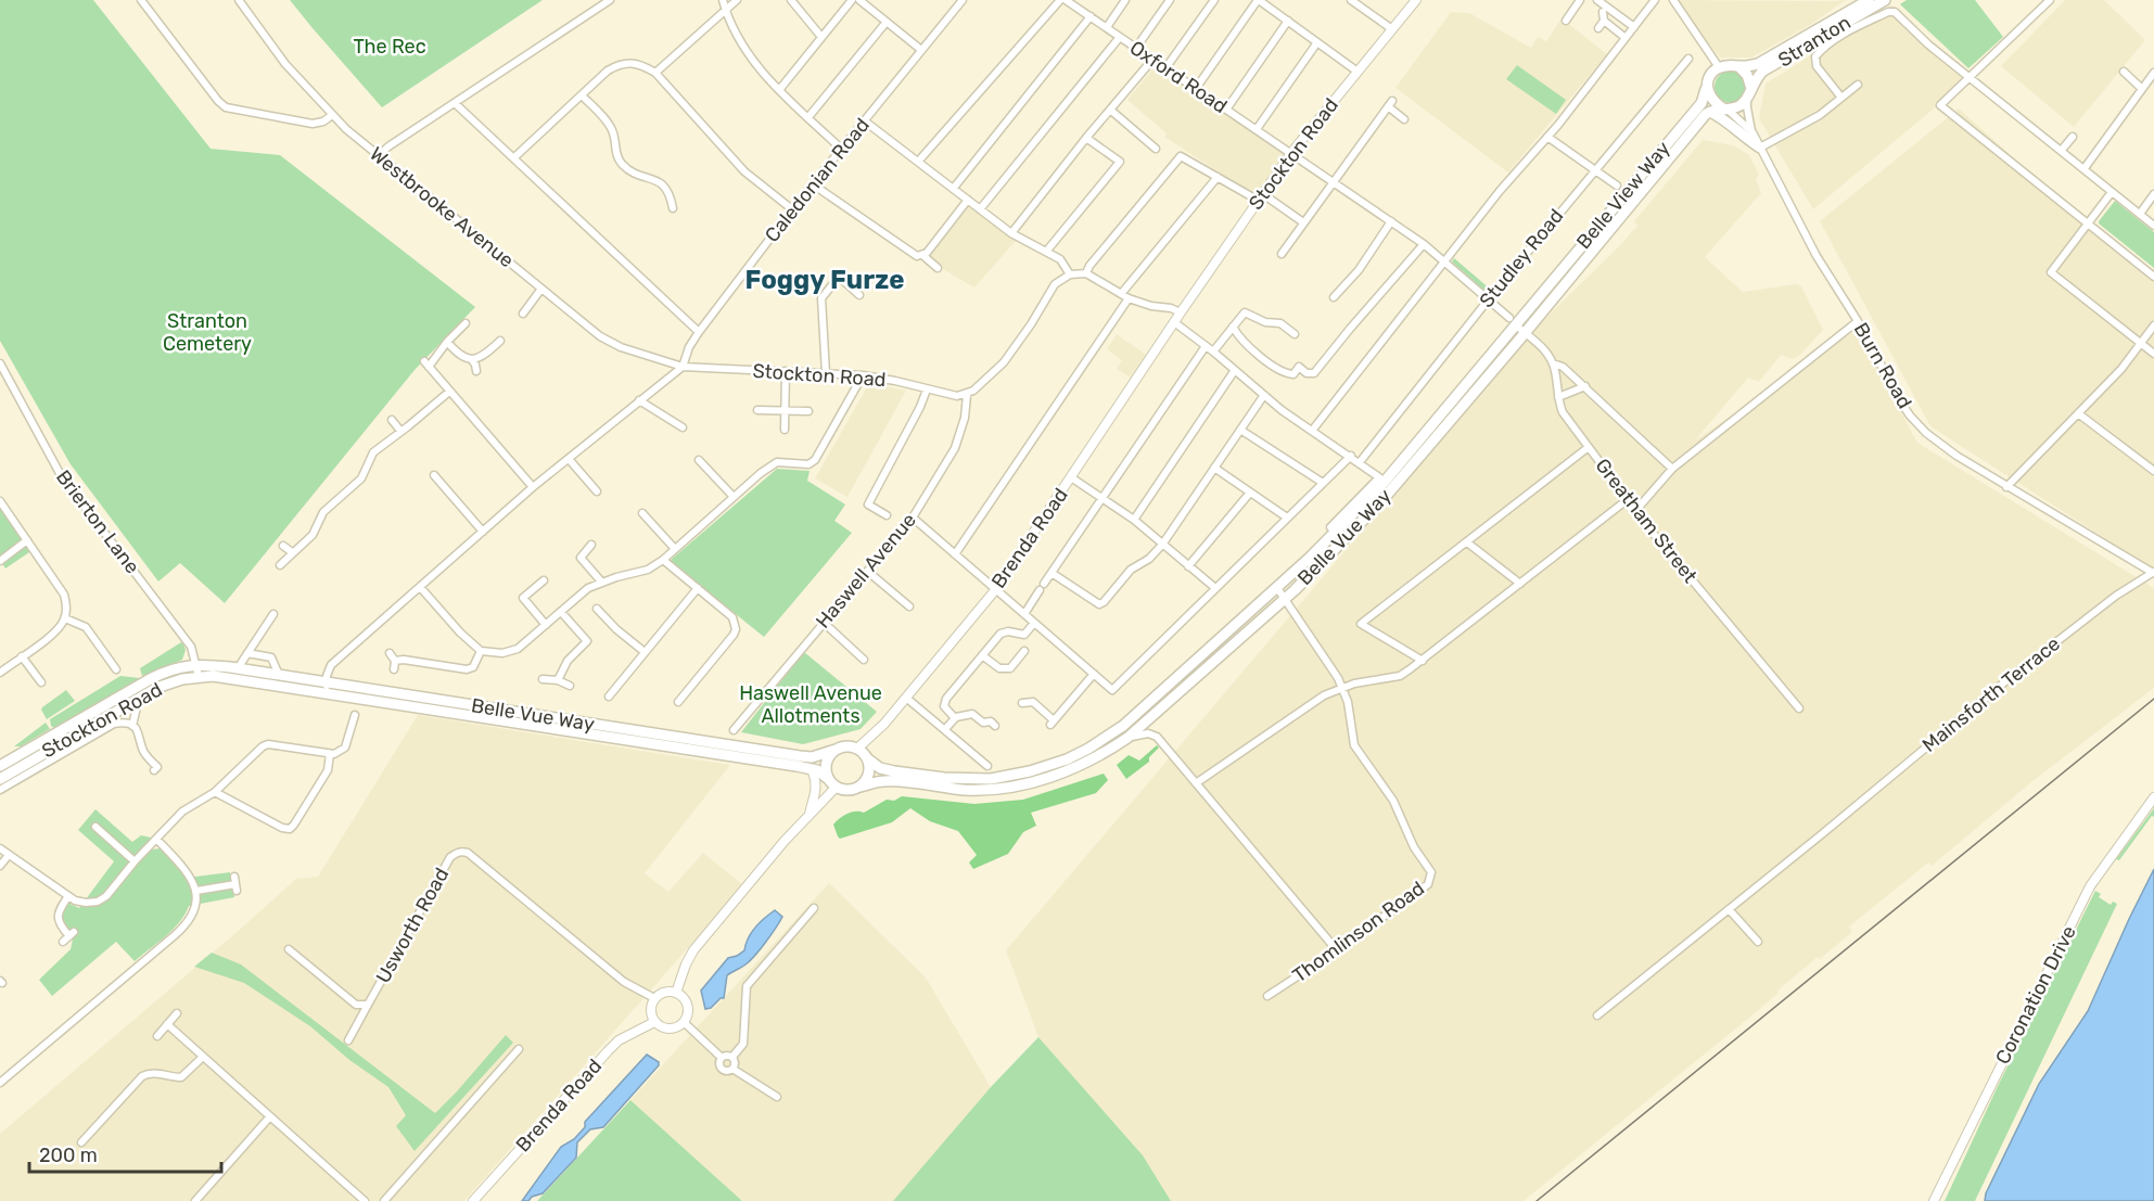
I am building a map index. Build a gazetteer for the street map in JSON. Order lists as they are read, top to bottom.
{
  "streets": {
    "highway": [
      "Stranton",
      "Stockton Road",
      "Belle View Way",
      "Belle Vue Way"
    ],
    "main road": ["Brenda Road", "Coronation Drive"],
    "street": [
      "Oxford Road",
      "Caledonian Road",
      "Westbrooke Avenue",
      "Studley Road",
      "Burn Road",
      "Greatham Street",
      "Brierton Lane",
      "Haswell Avenue",
      "Mainsforth Terrace",
      "Usworth Road",
      "Thomlinson Road"
    ]
  },
  "crossings": [
    ["Stranton", "Belle View Way"],
    ["Stranton", "Burn Road"],
    ["Oxford Road", "Stockton Road"],
    ["Oxford Road", "Studley Road"],
    ["Oxford Road", "Belle Vue Way"],
    ["Stockton Road", "Caledonian Road"],
    ["Stockton Road", "Westbrooke Avenue"],
    ["Stockton Road", "Brierton Lane"],
    ["Stockton Road", "Belle Vue Way"],
    ["Stockton Road", "Brenda Road"],
    ["Stockton Road", "Haswell Avenue"],
    ["Caledonian Road", "Westbrooke Avenue"],
    ["Belle View Way", "Burn Road"],
    ["Belle View Way", "Belle Vue Way"],
    ["Burn Road", "Mainsforth Terrace"],
    ["Belle Vue Way", "Brenda Road"],
    ["Belle Vue Way", "Thomlinson Road"],
    ["Brenda Road", "Usworth Road"]
  ],
  "districts": ["Foggy Furze"],
  "parks": ["The Rec", "Stranton Cemetery", "Haswell Avenue Allotments"],
  "scale_bar": "200 m"
}
